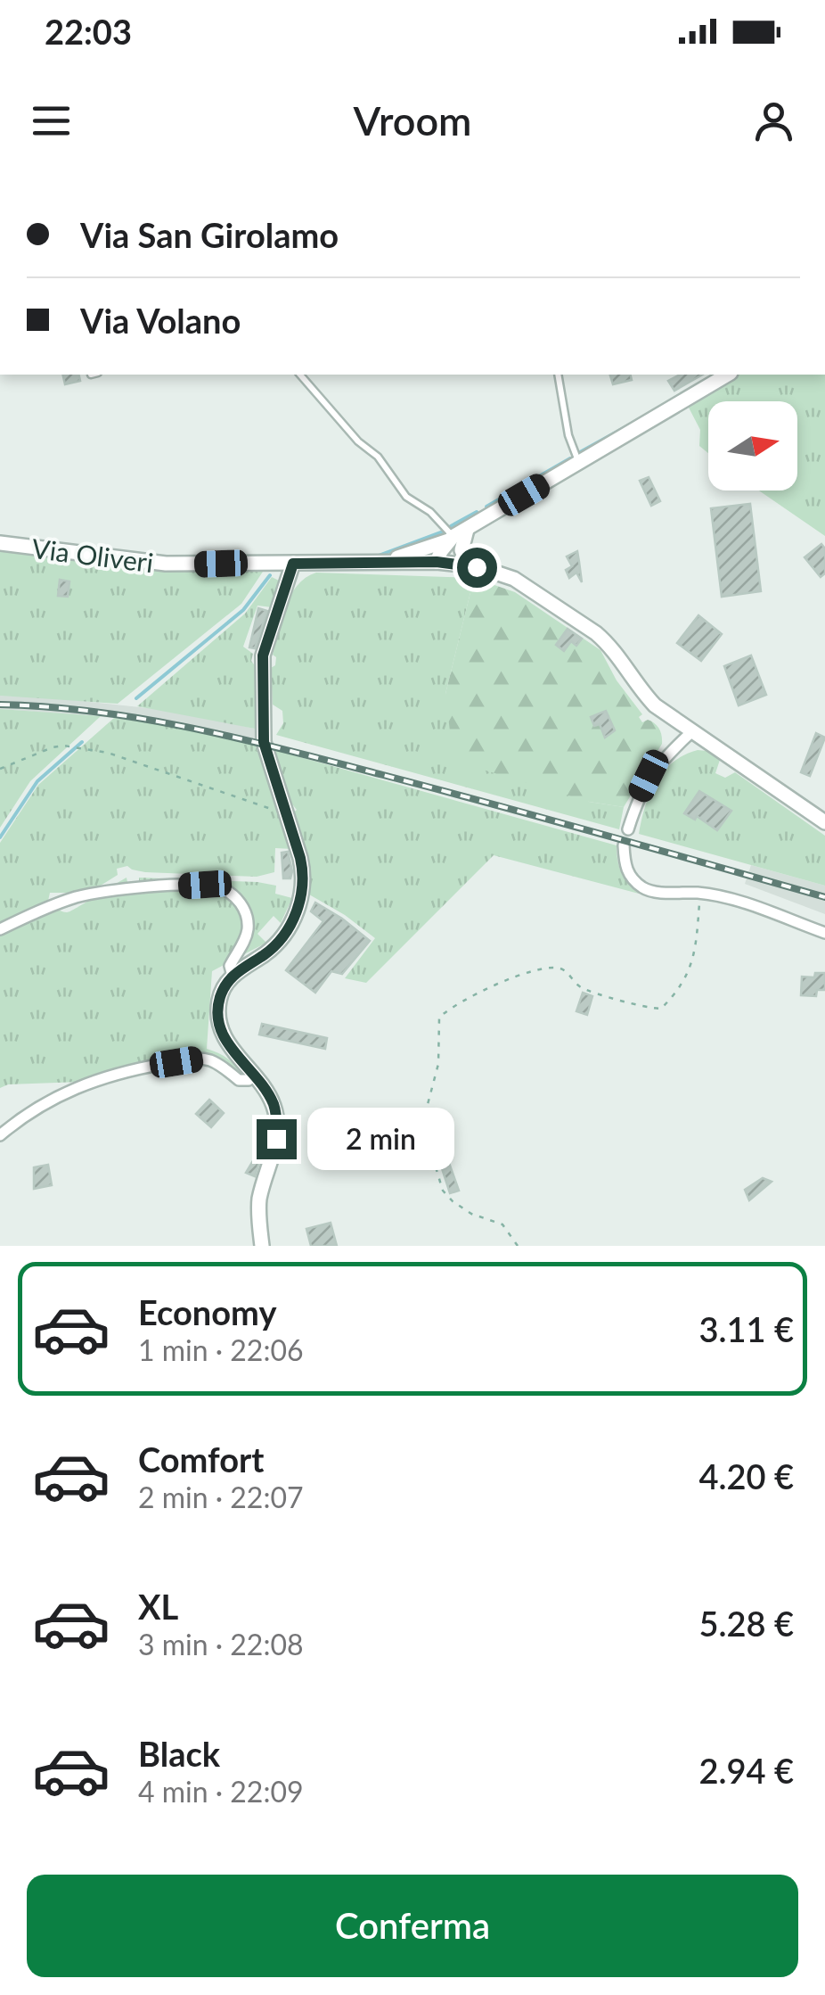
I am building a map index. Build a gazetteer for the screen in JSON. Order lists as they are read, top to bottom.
{
  "streets": {
    "street": ["Via Oliveri"]
  },
  "north": "right",
  "page": {
    "status": "22:03",
    "header": "Vroom",
    "banner": ["Via San Girolamo", "Via Volano"],
    "bubble": "2 min",
    "list": [
      {
        "name": "Economy",
        "note": "1 min · 22:06",
        "value": "3.11 €"
      },
      {
        "name": "Comfort",
        "note": "2 min · 22:07",
        "value": "4.20 €"
      },
      {
        "name": "XL",
        "note": "3 min · 22:08",
        "value": "5.28 €"
      },
      {
        "name": "Black",
        "note": "4 min · 22:09",
        "value": "2.94 €"
      }
    ],
    "buttons": "Conferma"
  }
}
